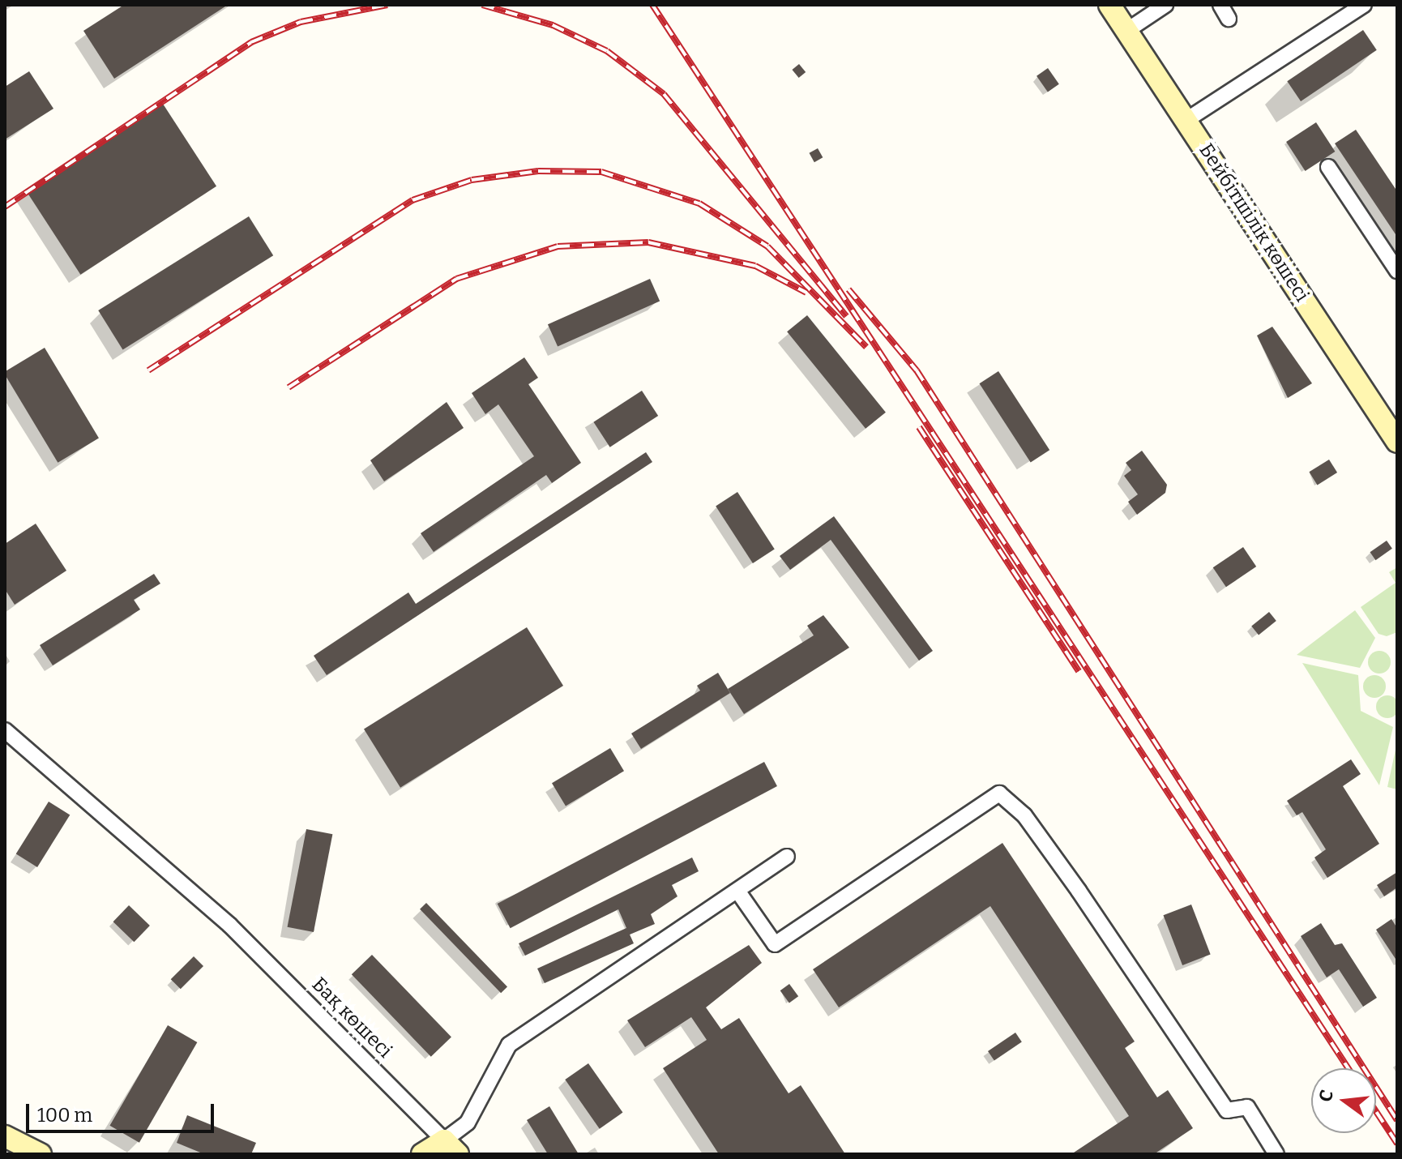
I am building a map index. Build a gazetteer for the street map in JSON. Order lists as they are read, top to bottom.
{
  "streets": {
    "street": ["Бейбітшілік көшесі", "Бақ көшесі"]
  },
  "scale_bar": "100 m",
  "north": "left"
}
